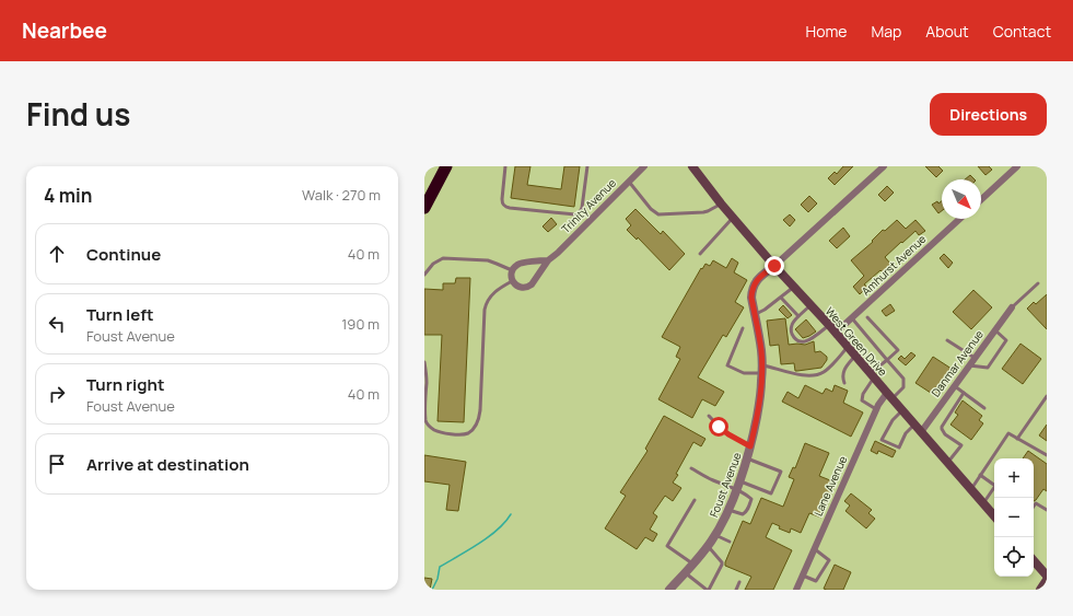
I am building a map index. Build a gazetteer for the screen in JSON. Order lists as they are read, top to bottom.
{
  "streets": {
    "main road": ["West Green Drive"],
    "street": [
      "Trinity Avenue",
      "Amhurst Avenue",
      "Danmar Avenue",
      "Foust Avenue",
      "Lane Avenue"
    ]
  },
  "crossings": [
    ["Amhurst Avenue", "West Green Drive"],
    ["West Green Drive", "Danmar Avenue"],
    ["West Green Drive", "Foust Avenue"],
    ["West Green Drive", "Lane Avenue"]
  ],
  "north": "bottom right",
  "page": {
    "header": "Nearbee",
    "nav": [
      "Home",
      "Map",
      "About",
      "Contact"
    ],
    "title": "Find us",
    "buttons": "Directions",
    "heading": ["4 min", "Walk · 270 m"],
    "list": [
      ["Continue", "40 m"],
      ["Turn left", "Foust Avenue", "190 m"],
      ["Turn right", "Foust Avenue", "40 m"],
      "Arrive at destination"
    ],
    "map_buttons": ["+", "−"]
  }
}
